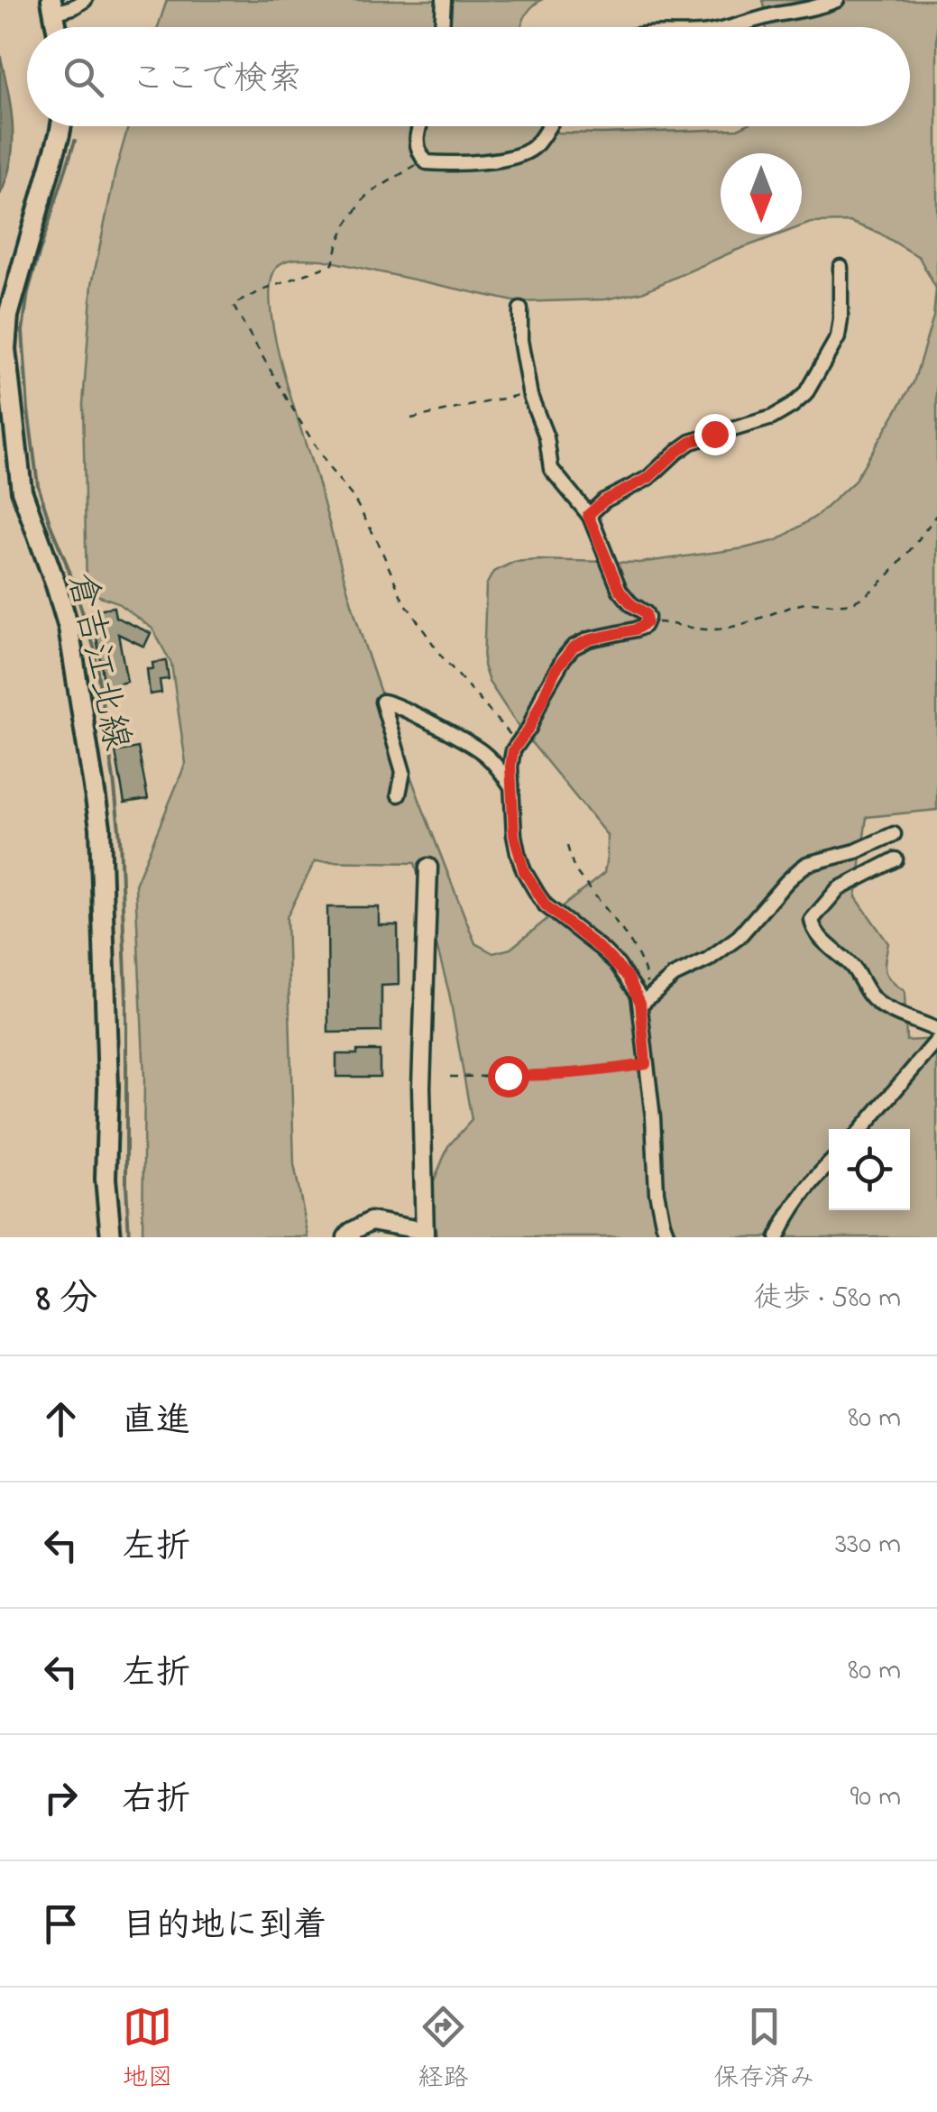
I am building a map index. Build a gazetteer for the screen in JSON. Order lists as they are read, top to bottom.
{
  "streets": {
    "main road": ["倉吉江北線"]
  },
  "north": "bottom",
  "page": {
    "search": "ここで検索",
    "heading": ["8 分", "徒歩 · 580 m"],
    "list": [
      ["直進", "80 m"],
      ["左折", "330 m"],
      ["左折", "80 m"],
      ["右折", "90 m"],
      "目的地に到着"
    ],
    "nav": ["地図", "経路", "保存済み"]
  }
}
